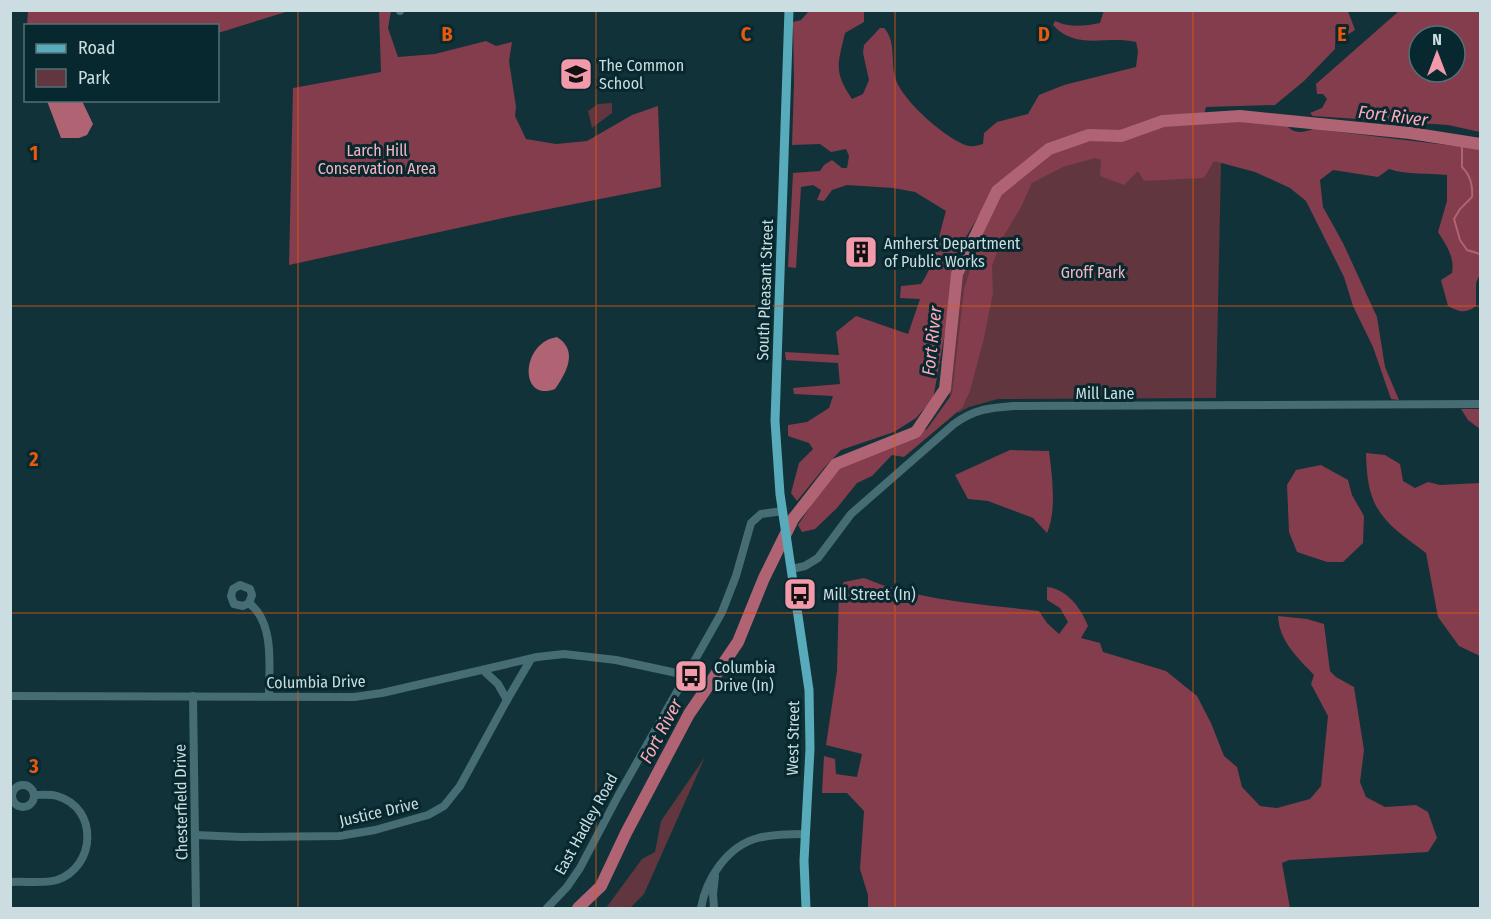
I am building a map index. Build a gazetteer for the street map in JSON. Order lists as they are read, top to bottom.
{
  "streets": {
    "main road": ["South Pleasant Street", "West Street"],
    "street": [
      "Mill Lane",
      "Columbia Drive",
      "Chesterfield Drive",
      "Justice Drive",
      "East Hadley Road"
    ]
  },
  "crossings": [
    ["South Pleasant Street", "Mill Lane"],
    ["South Pleasant Street", "West Street"],
    ["South Pleasant Street", "East Hadley Road"],
    ["Mill Lane", "West Street"],
    ["Columbia Drive", "Chesterfield Drive"],
    ["Columbia Drive", "Justice Drive"],
    ["Columbia Drive", "East Hadley Road"],
    ["Chesterfield Drive", "Justice Drive"]
  ],
  "water": ["Fort River"],
  "parks": ["Larch Hill Conservation Area", "Groff Park"],
  "places": {
    "school or university": ["The Common School"],
    "building": ["Amherst Department of Public Works"],
    "bus stop": ["Mill Street (In)", "Columbia Drive (In)"]
  },
  "legend": ["Road", "Park"],
  "north": "top",
  "grid": {
    "columns": [
      "B",
      "C",
      "D",
      "E"
    ],
    "rows": ["1", "2", "3"]
  }
}
